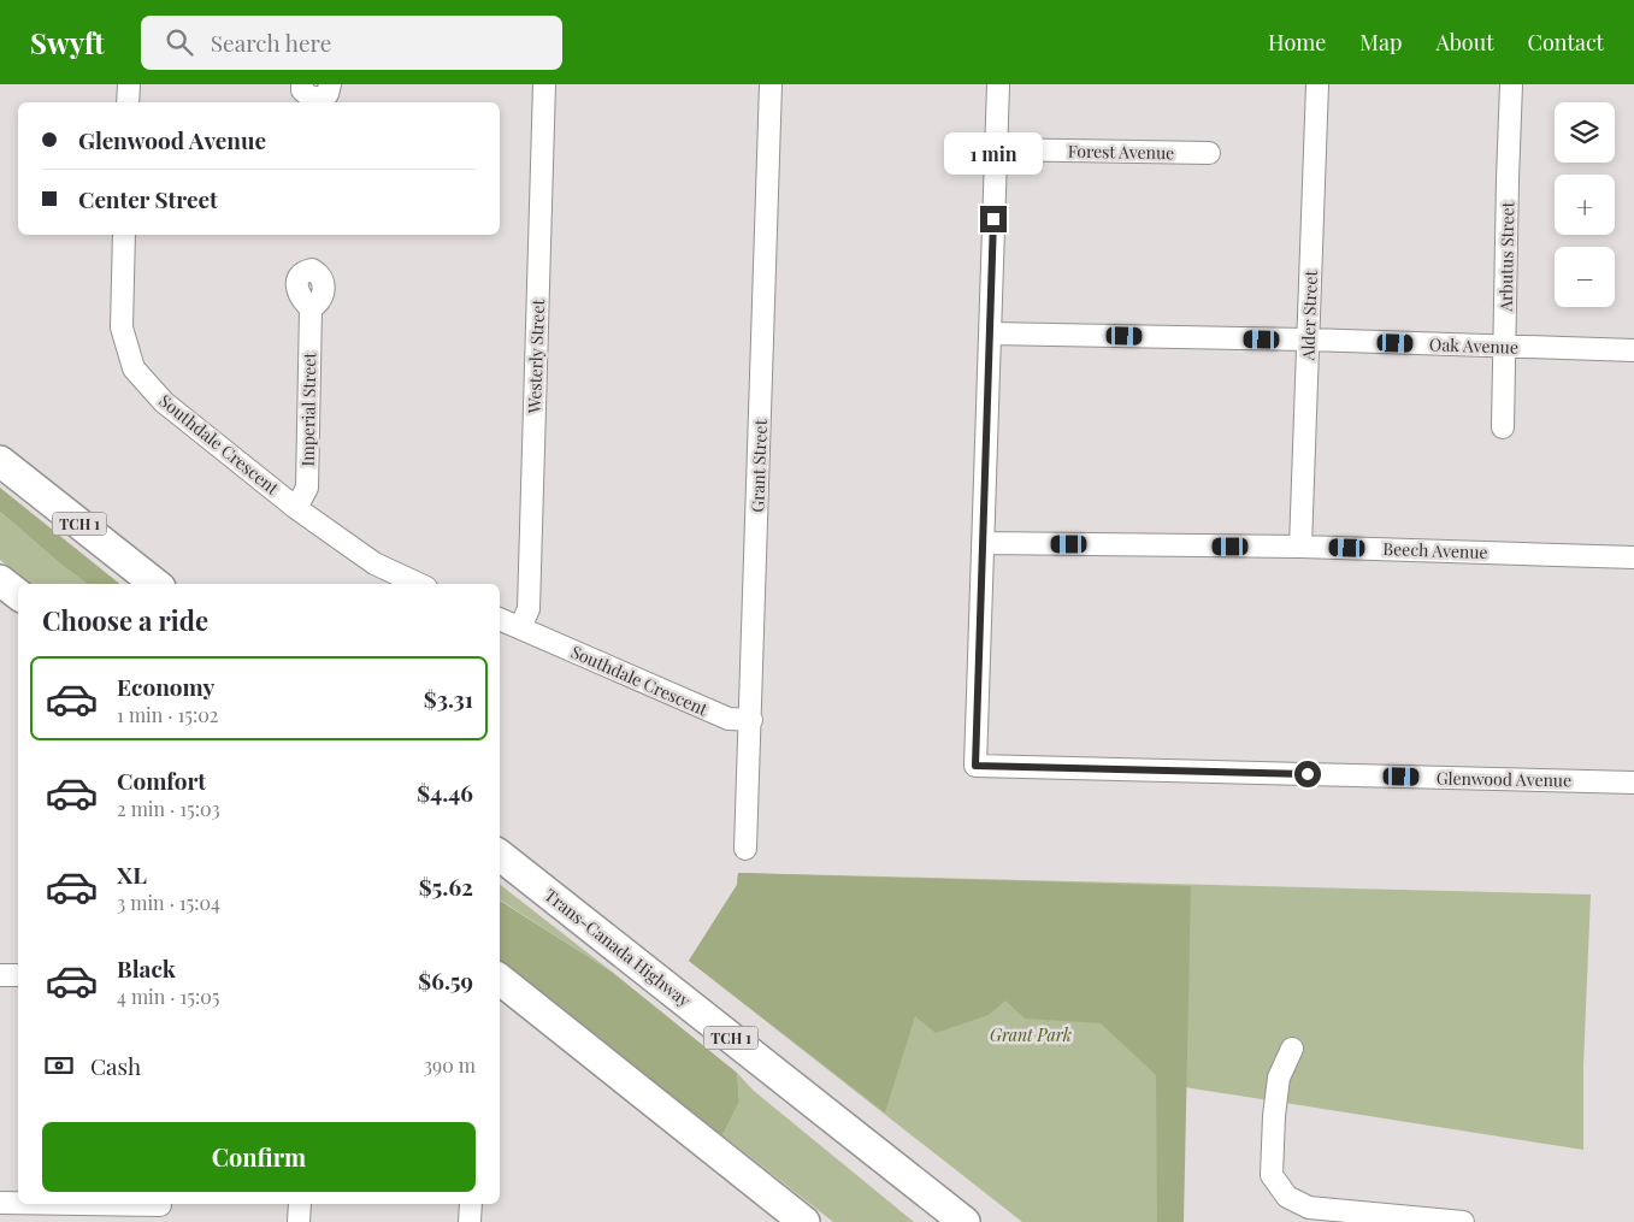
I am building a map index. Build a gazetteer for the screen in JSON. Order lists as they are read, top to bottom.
{
  "streets": {
    "highway": ["TCH 1", "Trans-Canada Highway"],
    "street": [
      "Forest Avenue",
      "Arbutus Street",
      "Alder Street",
      "Oak Avenue",
      "Westerly Street",
      "Imperial Street",
      "Southdale Crescent",
      "Grant Street",
      "Beech Avenue",
      "Glenwood Avenue"
    ]
  },
  "crossings": [
    ["Arbutus Street", "Oak Avenue"],
    ["Alder Street", "Oak Avenue"],
    ["Alder Street", "Beech Avenue"],
    ["Westerly Street", "Southdale Crescent"],
    ["Imperial Street", "Southdale Crescent"],
    ["Southdale Crescent", "Grant Street"],
    ["Beech Avenue", "Glenwood Avenue"]
  ],
  "parks": ["Grant Park"],
  "page": {
    "header": "Swyft",
    "search": "Search here",
    "nav": [
      "Home",
      "Map",
      "About",
      "Contact"
    ],
    "map_buttons": ["+", "−"],
    "banner": ["Glenwood Avenue", "Center Street"],
    "bubble": "1 min",
    "heading": "Choose a ride",
    "list": [
      {
        "name": "Economy",
        "note": "1 min · 15:02",
        "value": "$3.31"
      },
      {
        "name": "Comfort",
        "note": "2 min · 15:03",
        "value": "$4.46"
      },
      {
        "name": "XL",
        "note": "3 min · 15:04",
        "value": "$5.62"
      },
      {
        "name": "Black",
        "note": "4 min · 15:05",
        "value": "$6.59"
      }
    ],
    "pay": ["Cash", "390 m"],
    "buttons": "Confirm"
  }
}
